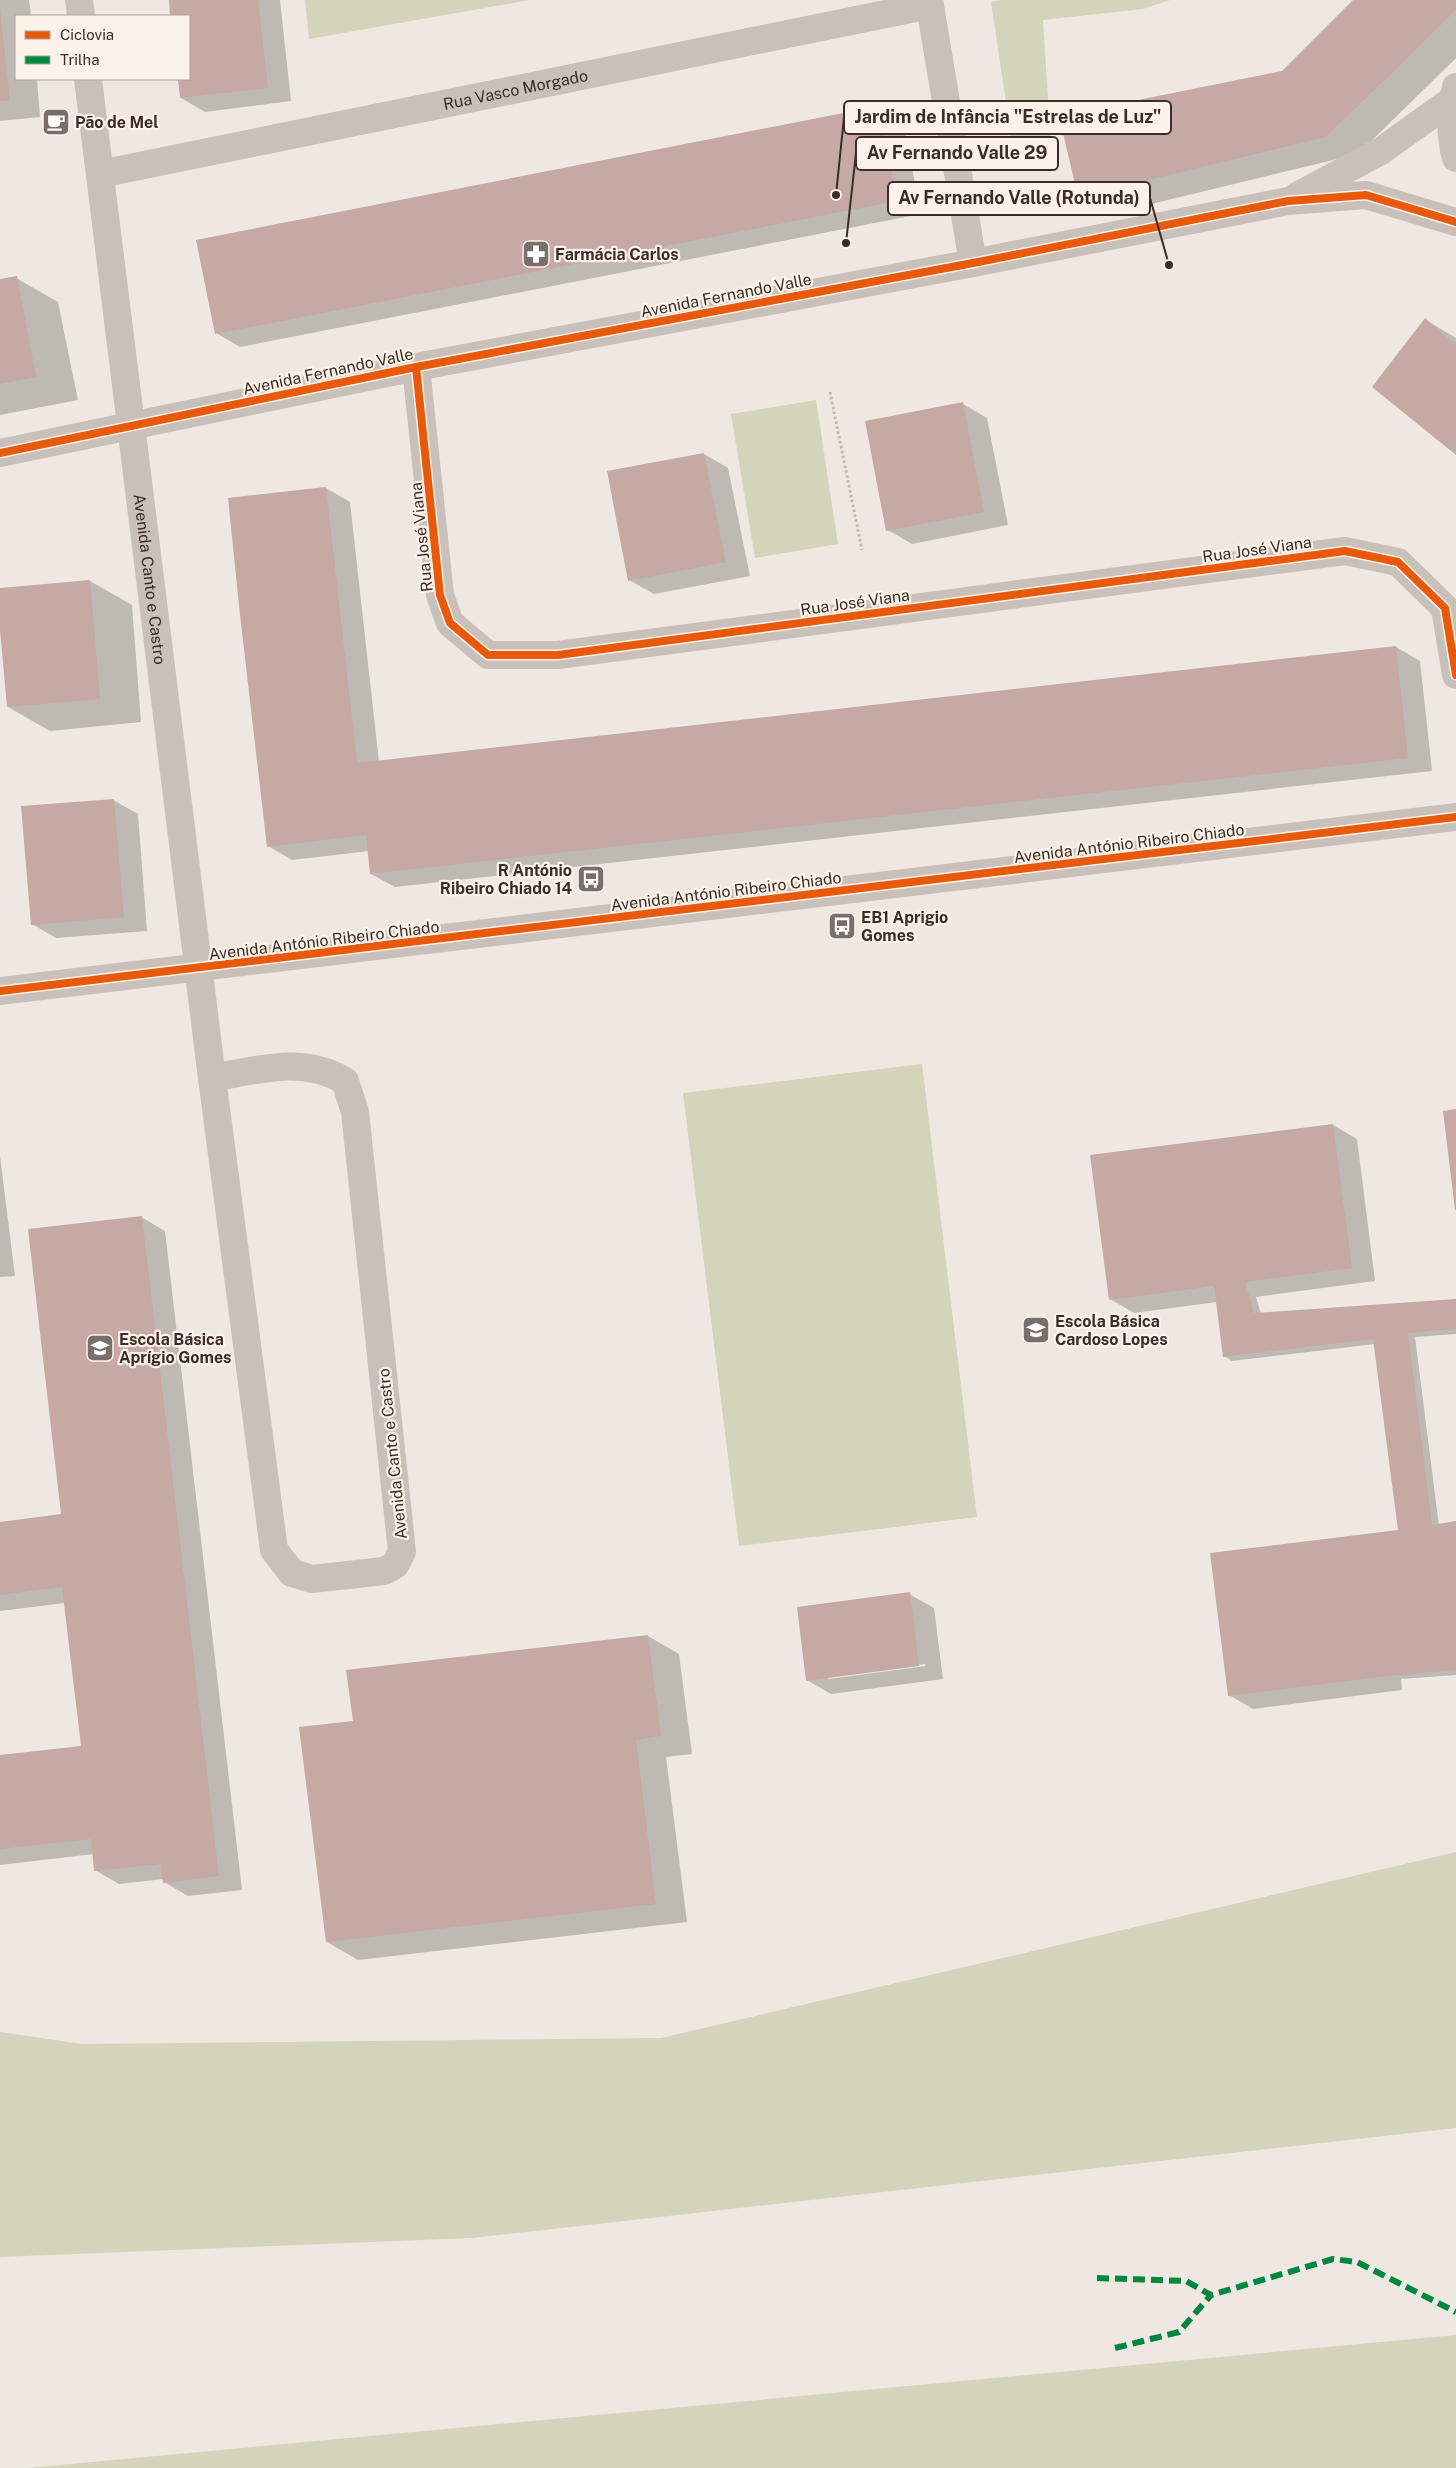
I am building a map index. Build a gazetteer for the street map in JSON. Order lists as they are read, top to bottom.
{
  "streets": {
    "street": [
      "Rua Vasco Morgado",
      "Avenida Fernando Valle",
      "Rua José Viana",
      "Avenida Canto e Castro",
      "Avenida António Ribeiro Chiado"
    ]
  },
  "crossings": [
    ["Rua Vasco Morgado", "Avenida Canto e Castro"],
    ["Avenida Fernando Valle", "Rua José Viana"],
    ["Avenida Fernando Valle", "Avenida Canto e Castro"],
    ["Avenida Canto e Castro", "Avenida António Ribeiro Chiado"]
  ],
  "places": {
    "cafe": ["Pão de Mel"],
    "other": ["Jardim de Infância \"Estrelas de Luz\"", "Av Fernando Valle 29", "Av Fernando Valle (Rotunda)"],
    "pharmacy": ["Farmácia Carlos"],
    "bus stop": ["R António Ribeiro Chiado 14", "EB1 Aprigio Gomes"],
    "school or university": ["Escola Básica Cardoso Lopes", "Escola Básica Aprígio Gomes"]
  },
  "legend": ["Ciclovia", "Trilha"]
}
